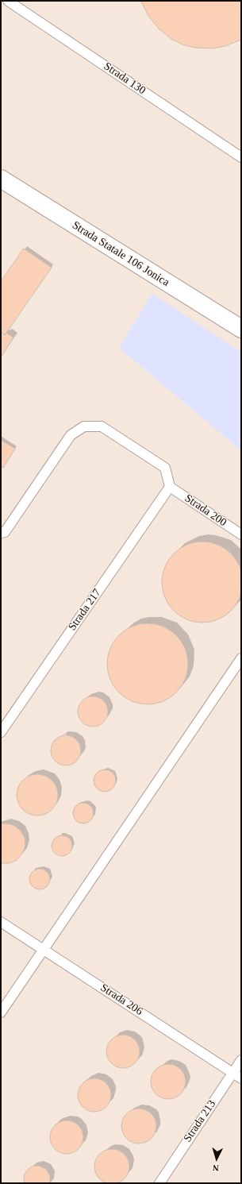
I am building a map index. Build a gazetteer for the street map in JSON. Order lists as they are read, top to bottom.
{
  "streets": {
    "main road": ["Strada Statale 106 Jonica"],
    "lane": [
      "Strada 130",
      "Strada 200",
      "Strada 217",
      "Strada 206",
      "Strada 213"
    ]
  },
  "crossings": [
    ["Strada 200", "Strada 217"],
    ["Strada 206", "Strada 213"]
  ],
  "north": "bottom"
}
